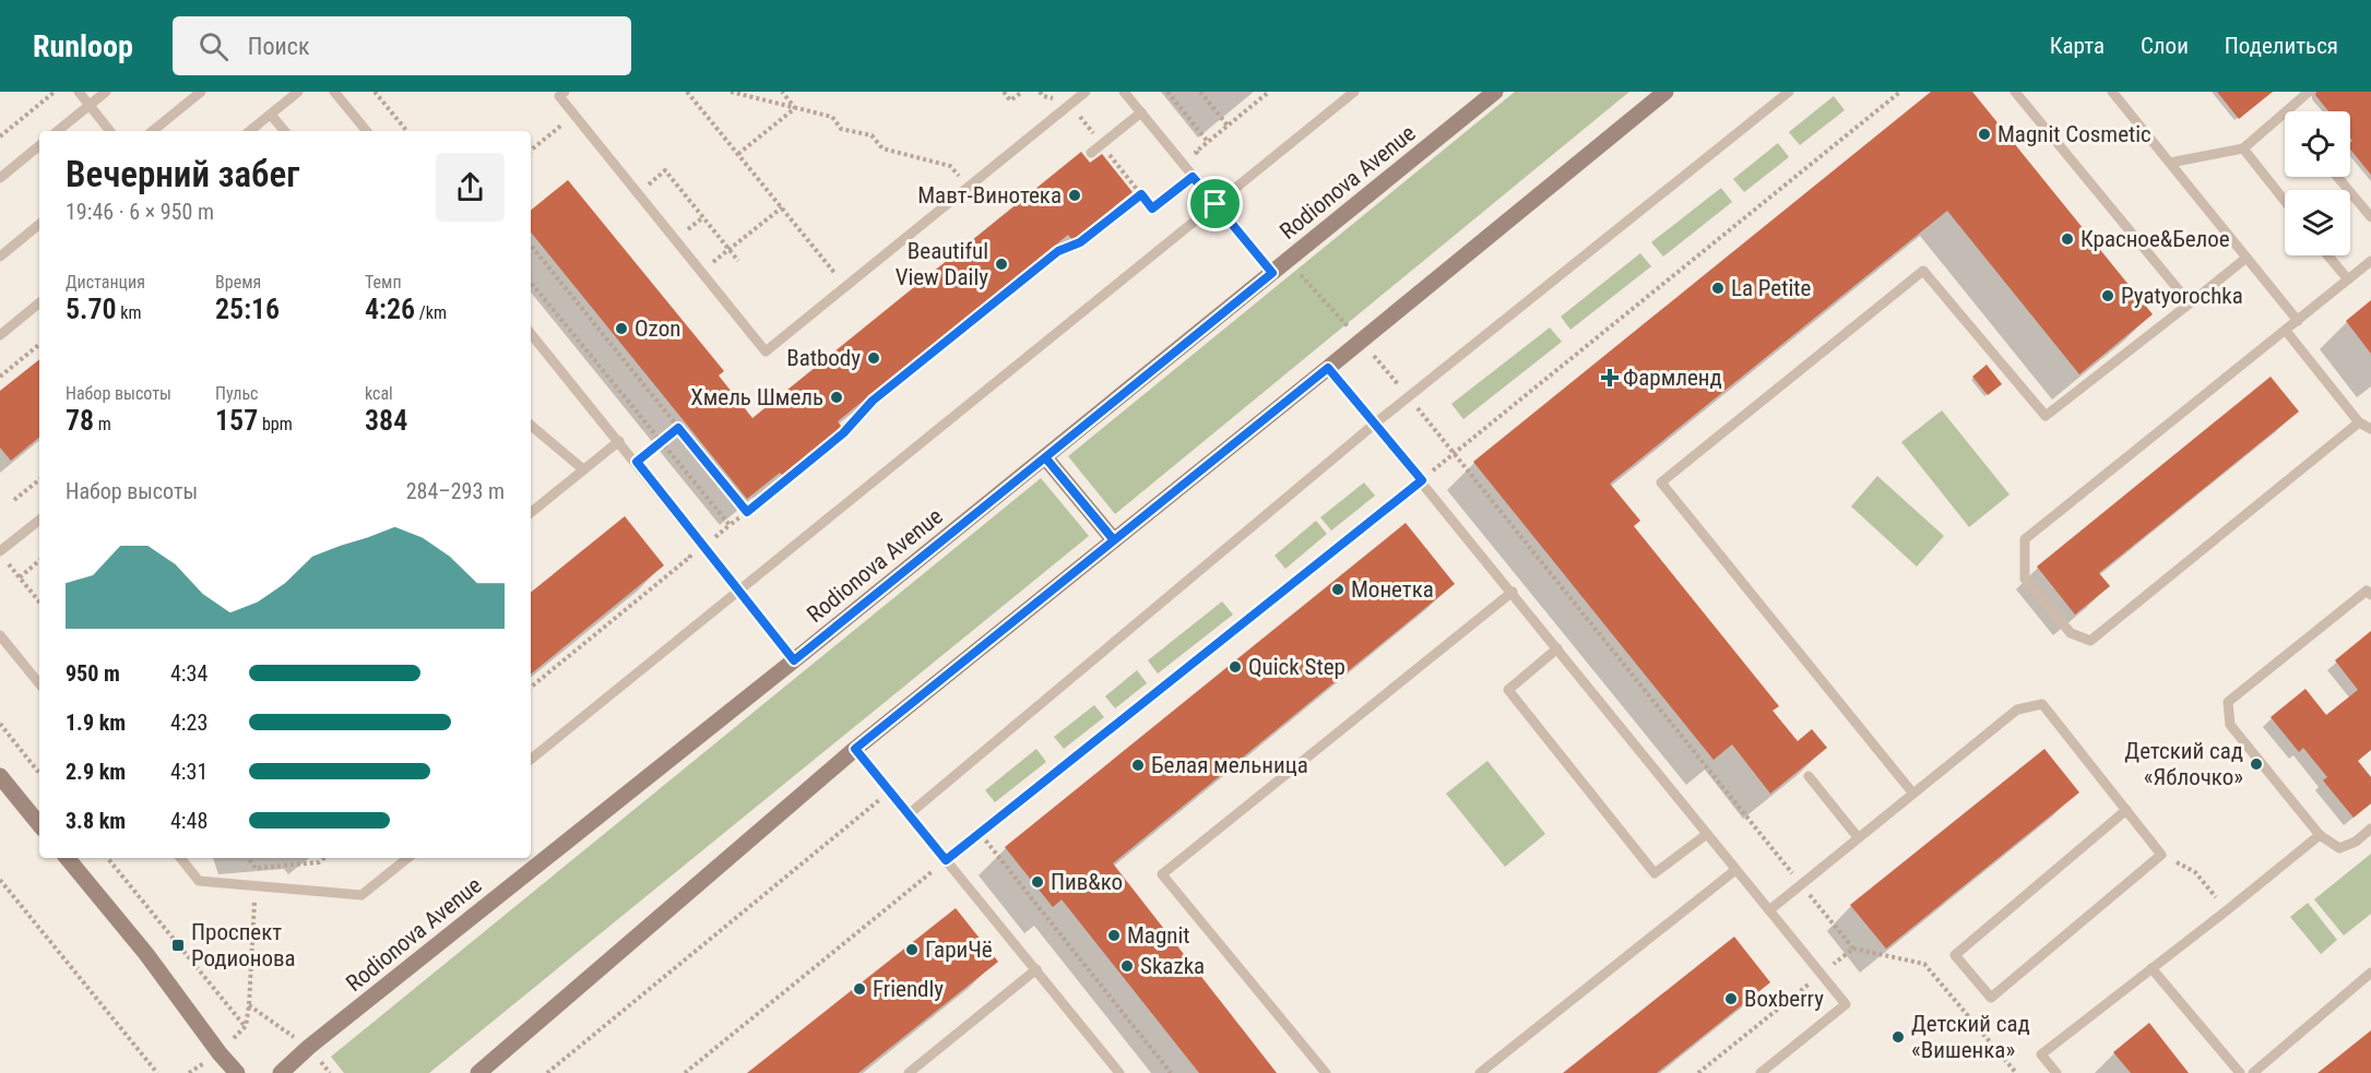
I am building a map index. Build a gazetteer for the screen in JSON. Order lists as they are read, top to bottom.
{
  "streets": {
    "street": ["Rodionova Avenue"]
  },
  "places": {
    "other": [
      "Magnit Cosmetic",
      "Мавт-Винотека",
      "Красное&Белое",
      "Beautiful View Daily",
      "La Petite",
      "Pyatyorochka",
      "Ozon",
      "Batbody",
      "Хмель Шмель",
      "Монетка",
      "Quick Step",
      "Детский сад «Яблочко»",
      "Белая мельница",
      "Пив&ко",
      "Magnit",
      "ГариЧё",
      "Skazka",
      "Friendly",
      "Boxberry",
      "Детский сад «Вишенка»"
    ],
    "health": ["Фармленд"],
    "transit": ["Проспект Родионова"]
  },
  "page": {
    "header": "Runloop",
    "search": "Поиск",
    "nav": ["Карта", "Слои", "Поделиться"],
    "heading": ["Вечерний забег", "19:46 · 6 × 950 m"],
    "stats": [
      ["Дистанция", "5.70 km"],
      ["Время", "25:16"],
      ["Темп", "4:26 /km"],
      ["Набор высоты", "78 m"],
      ["Пульс", "157 bpm"],
      ["kcal", "384"]
    ],
    "chart": ["Набор высоты", "284–293 m"],
    "list": [
      {
        "name": "950 m",
        "note": "4:34"
      },
      {
        "name": "1.9 km",
        "note": "4:23"
      },
      {
        "name": "2.9 km",
        "note": "4:31"
      },
      {
        "name": "3.8 km",
        "note": "4:48"
      }
    ]
  }
}
